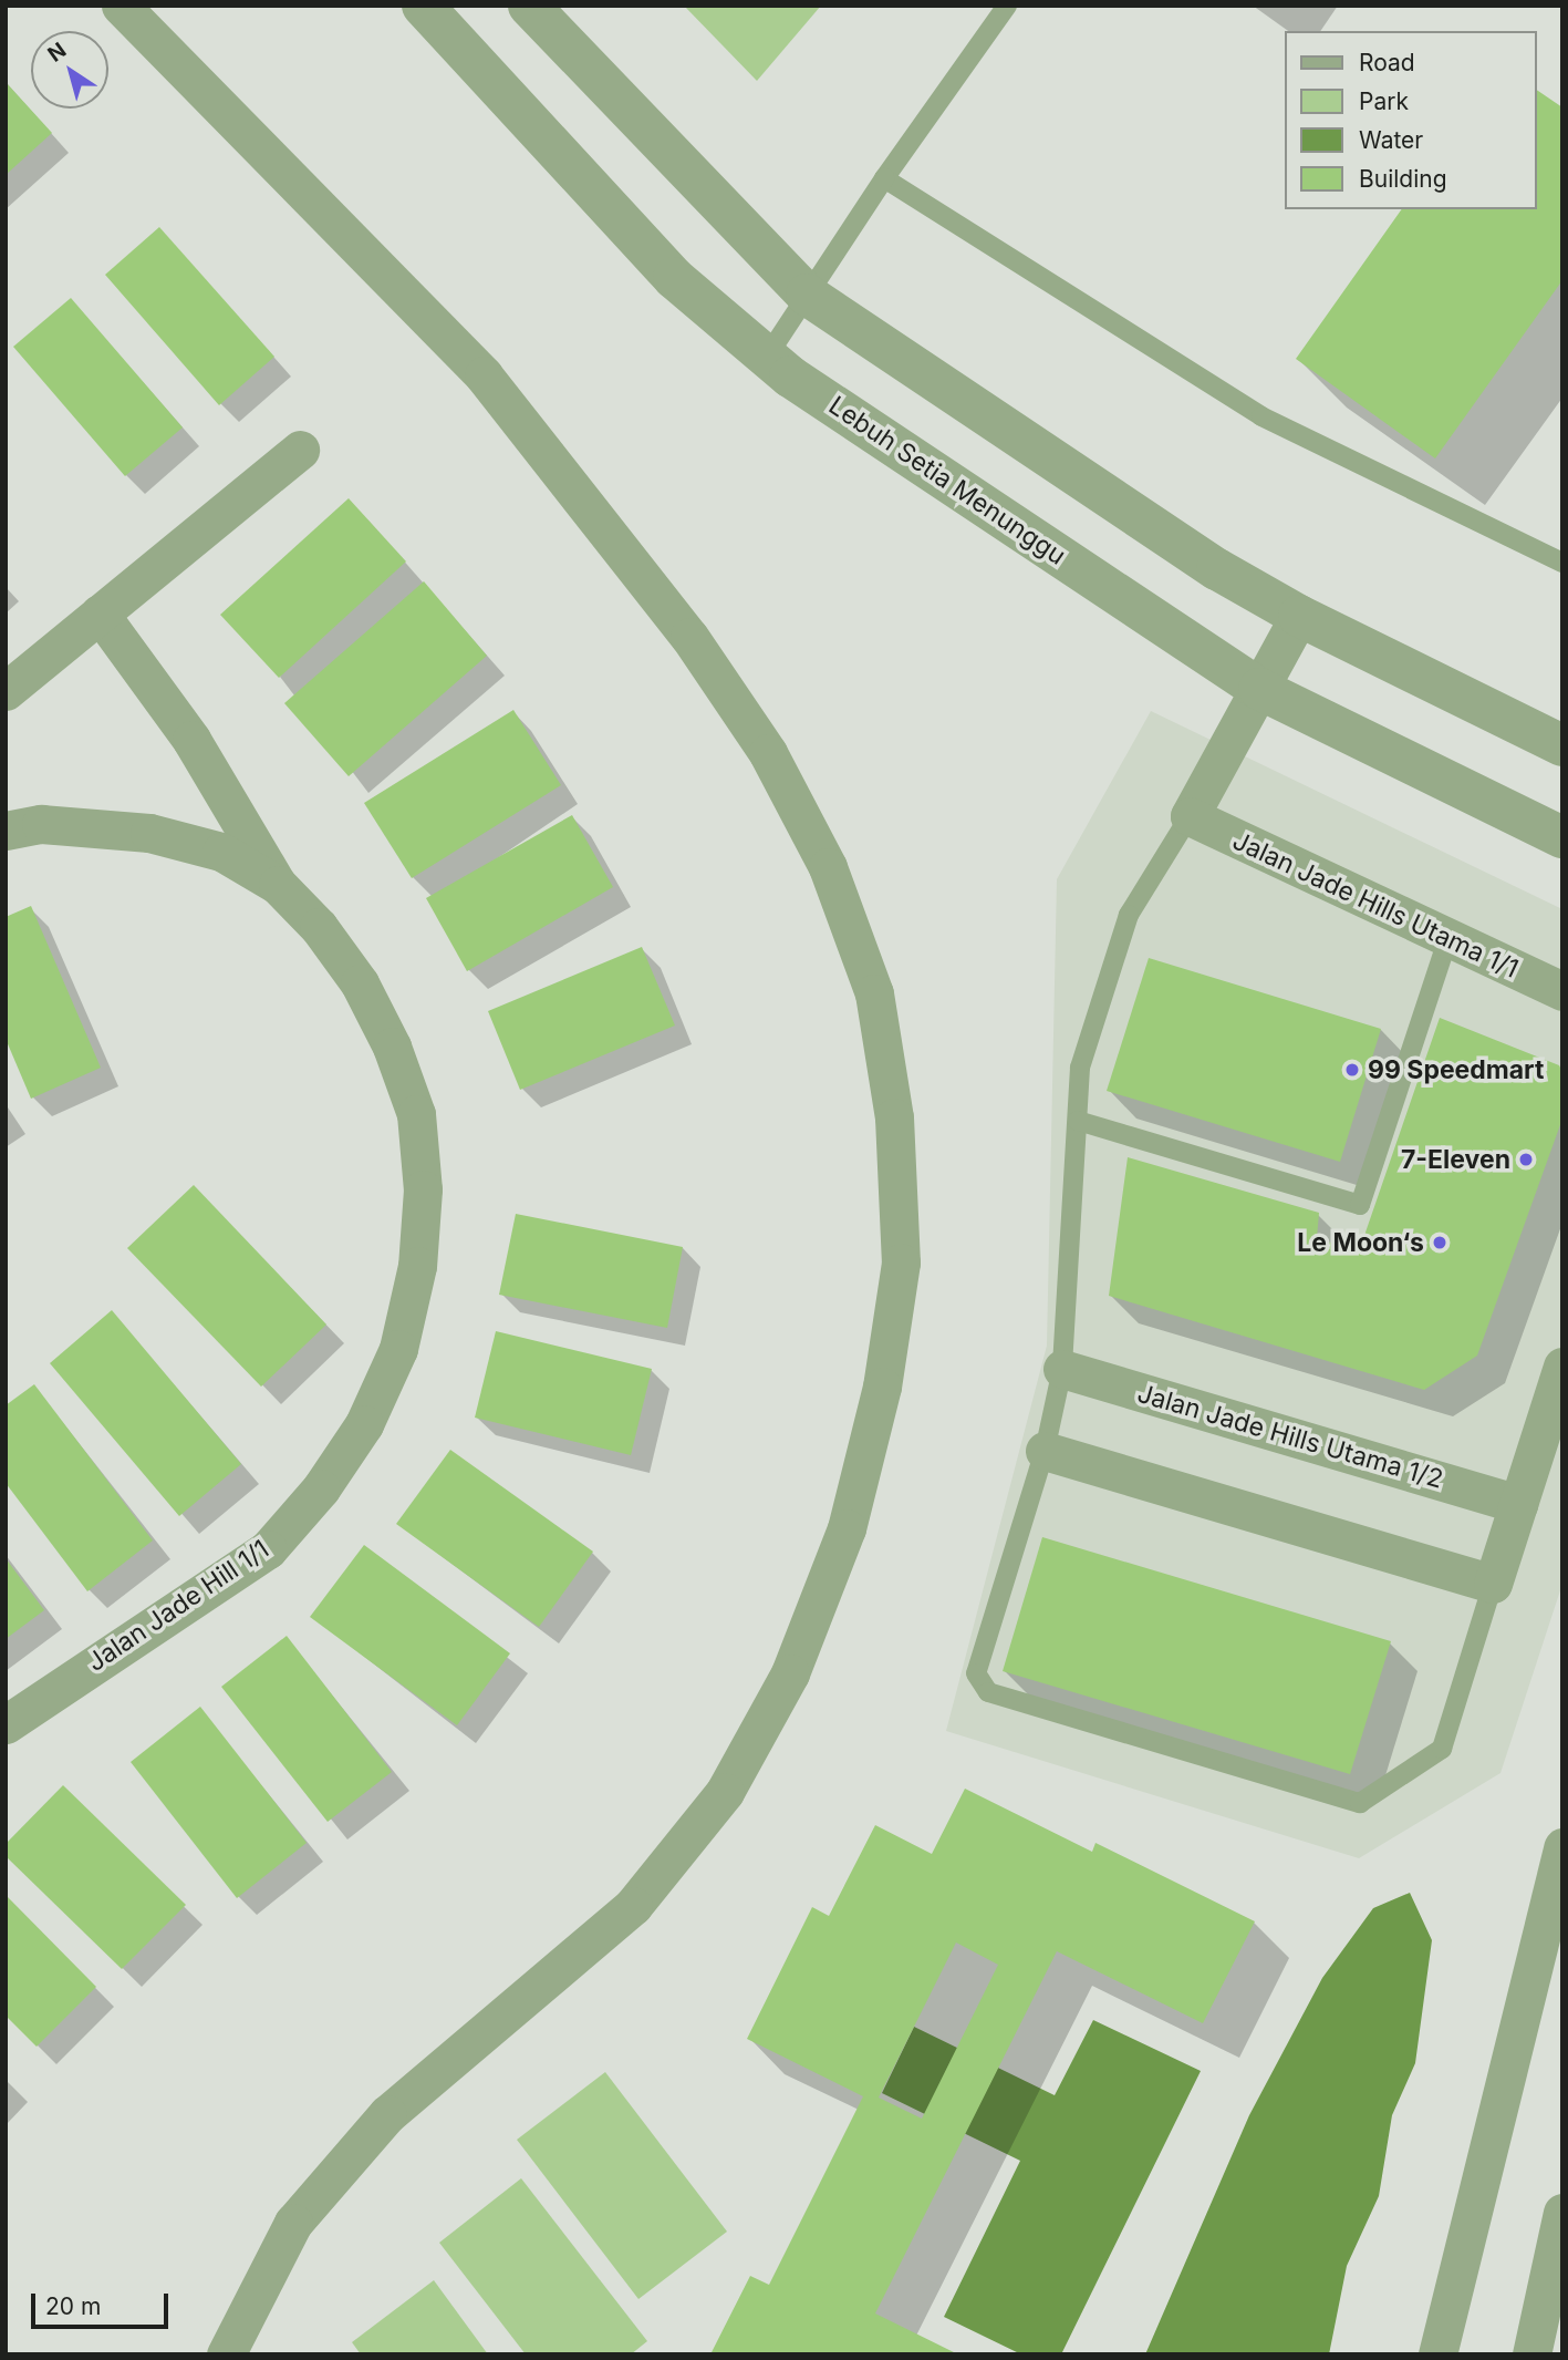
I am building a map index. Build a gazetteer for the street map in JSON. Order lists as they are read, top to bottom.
{
  "streets": {
    "street": [
      "Lebuh Setia Menunggu",
      "Jalan Jade Hills Utama 1/1",
      "Jalan Jade Hills Utama 1/2",
      "Jalan Jade Hill 1/1"
    ]
  },
  "places": ["99 Speedmart", "7-Eleven", "Le Moon‘s"],
  "legend": [
    "Road",
    "Park",
    "Water",
    "Building"
  ],
  "scale_bar": "20 m",
  "north": "top left"
}
